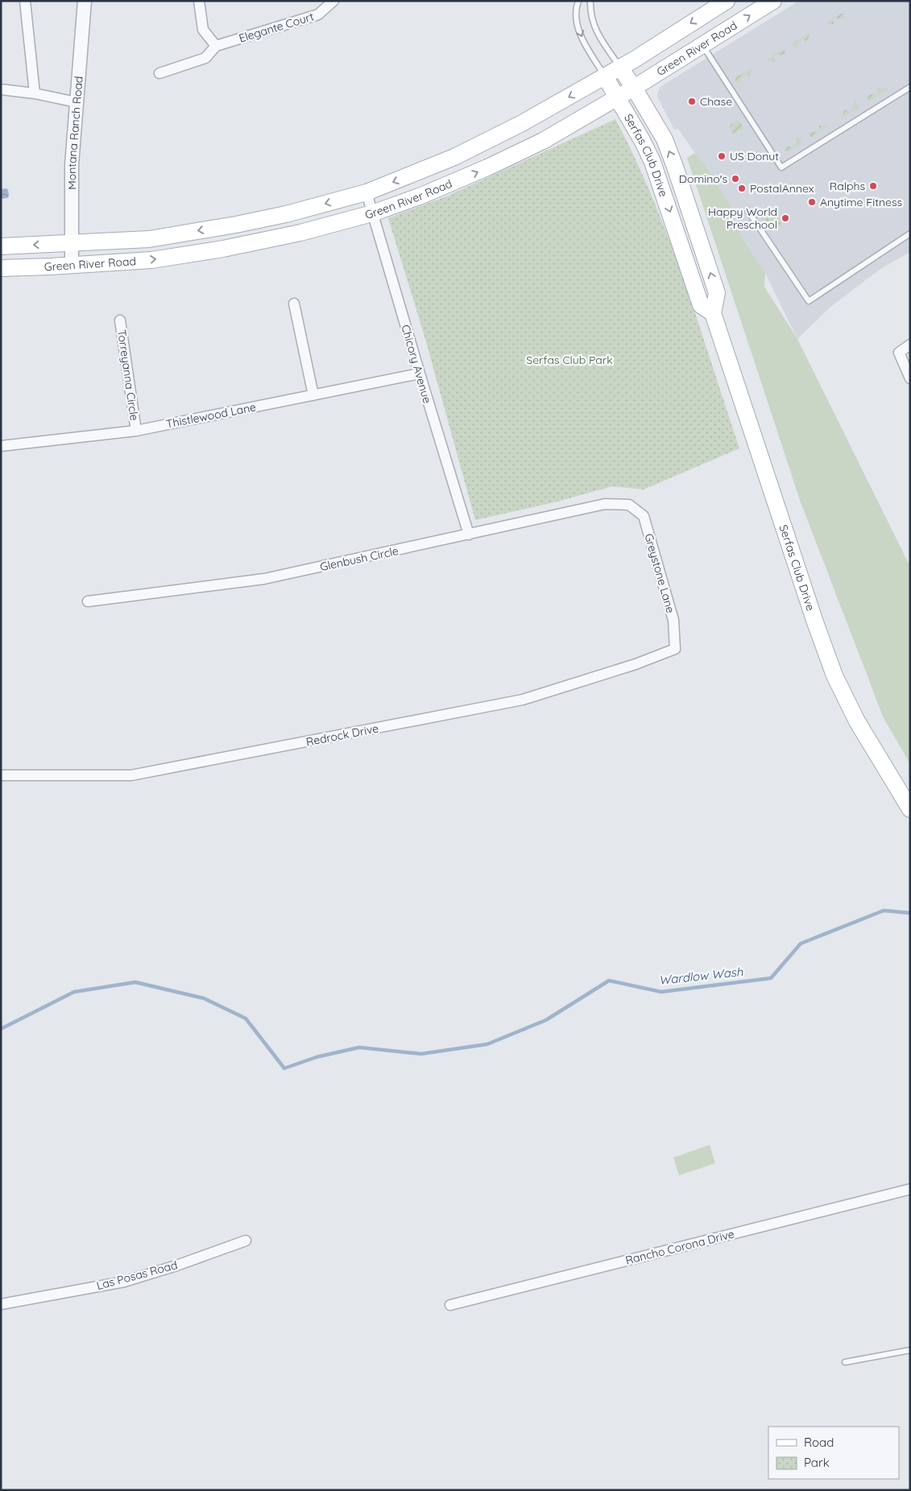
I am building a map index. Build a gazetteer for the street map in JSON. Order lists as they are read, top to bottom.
{
  "streets": {
    "main road": ["Green River Road", "Serfas Club Drive"],
    "street": [
      "Elegante Court",
      "Montana Ranch Road",
      "Chicory Avenue",
      "Torreyanna Circle",
      "Thistlewood Lane",
      "Glenbush Circle",
      "Greystone Lane",
      "Redrock Drive",
      "Rancho Corona Drive",
      "Las Posas Road"
    ]
  },
  "crossings": [
    ["Green River Road", "Montana Ranch Road"],
    ["Green River Road", "Serfas Club Drive"],
    ["Green River Road", "Chicory Avenue"],
    ["Chicory Avenue", "Thistlewood Lane"],
    ["Chicory Avenue", "Glenbush Circle"],
    ["Torreyanna Circle", "Thistlewood Lane"],
    ["Glenbush Circle", "Greystone Lane"],
    ["Greystone Lane", "Redrock Drive"]
  ],
  "water": ["Wardlow Wash"],
  "parks": ["Serfas Club Park"],
  "places": [
    "Chase",
    "US Donut",
    "Domino's",
    "Ralphs",
    "PostalAnnex",
    "Anytime Fitness",
    "Happy World Preschool"
  ],
  "legend": ["Road", "Park"]
}
